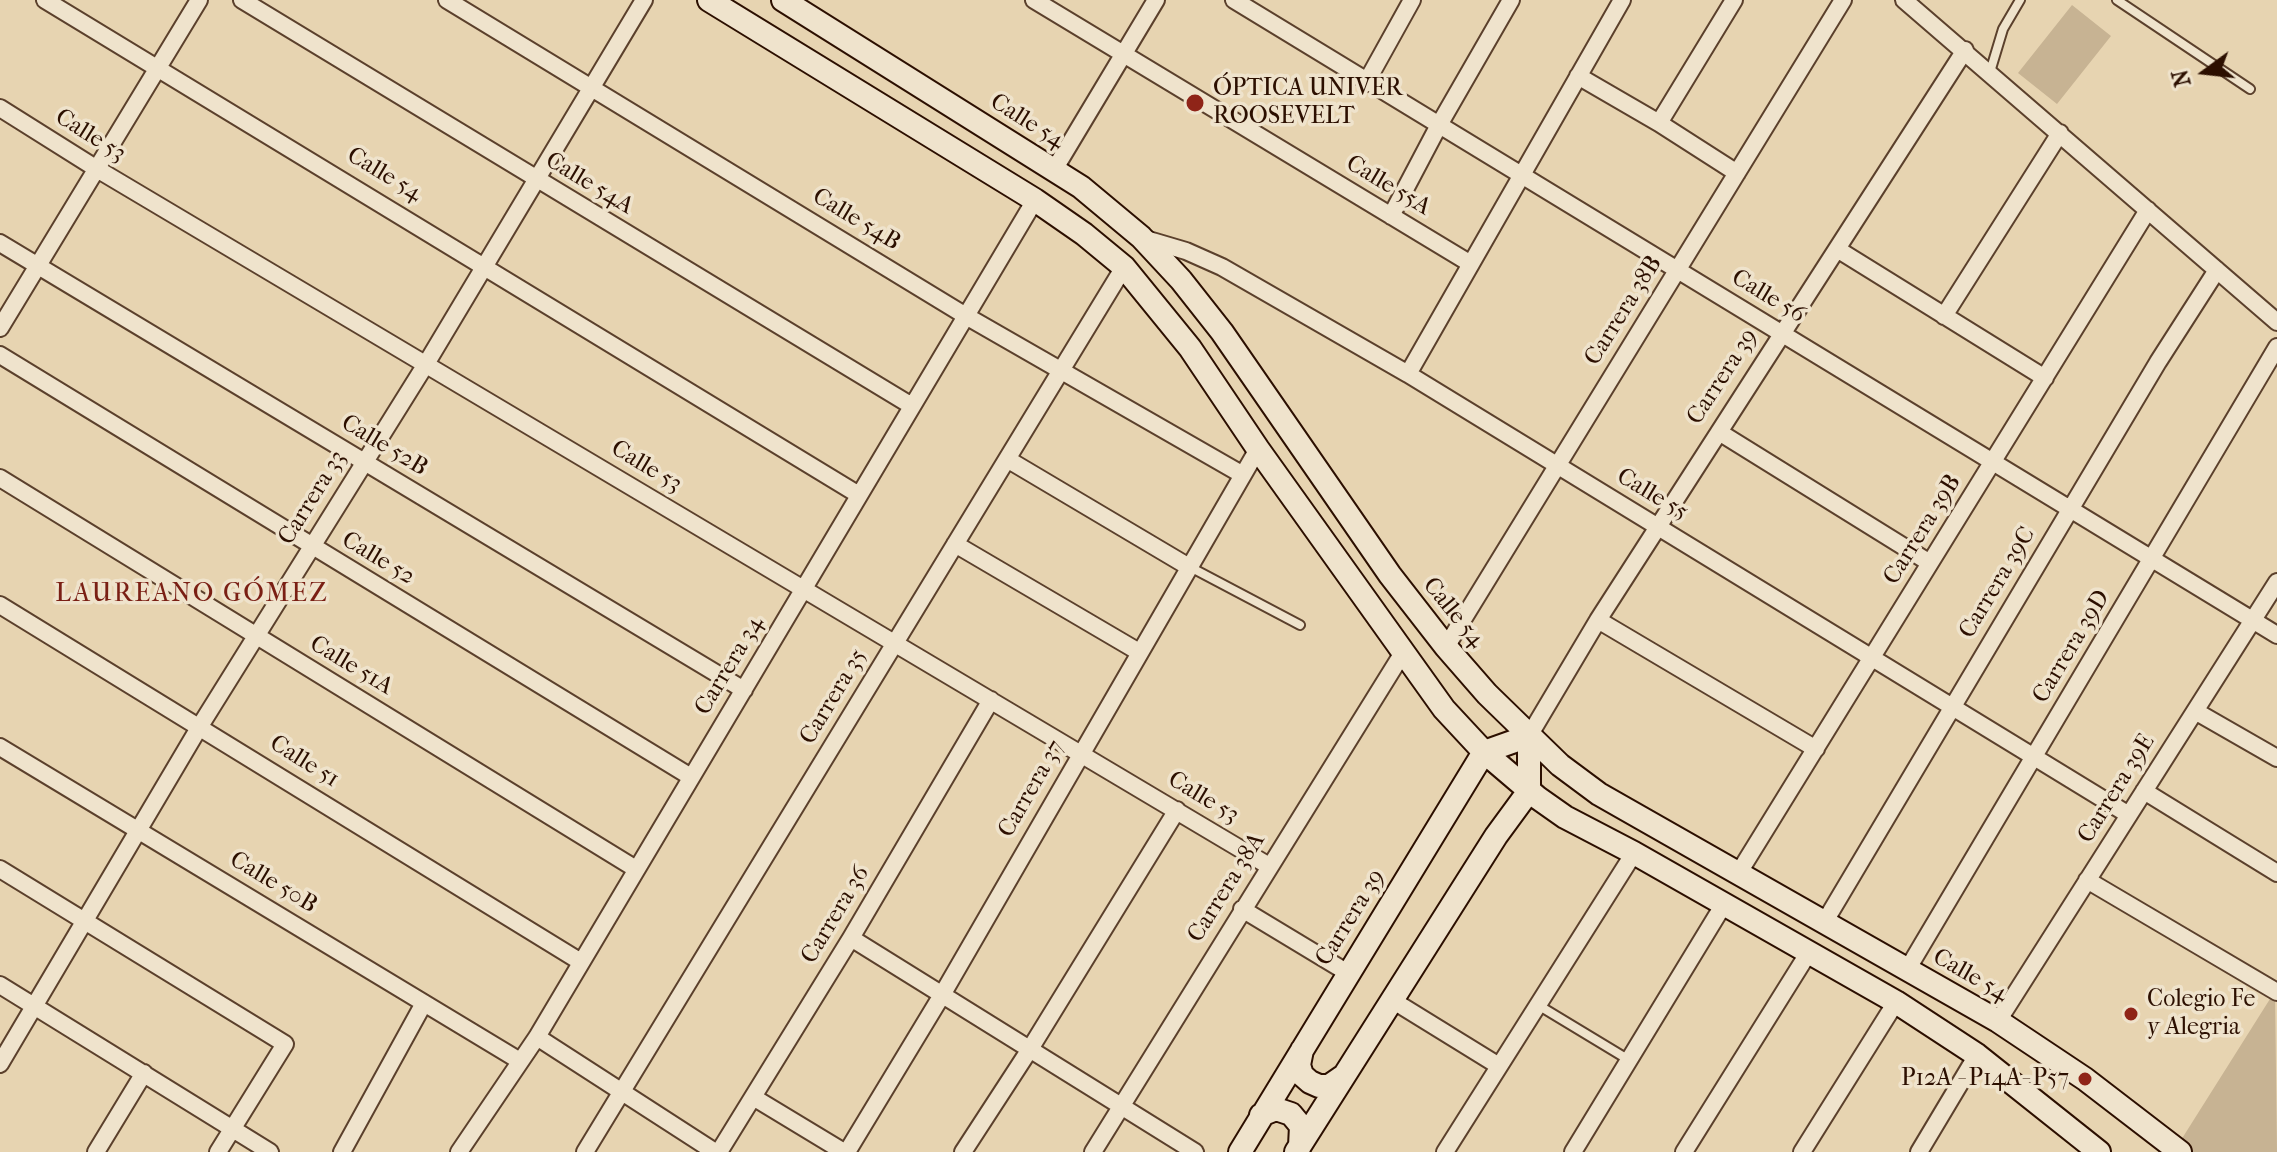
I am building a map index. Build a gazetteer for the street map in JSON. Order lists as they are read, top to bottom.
{
  "streets": {
    "main road": ["Calle 54", "Carrera 39"],
    "street": [
      "Calle 53",
      "Calle 54A",
      "Calle 55A",
      "Calle 54B",
      "Calle 56",
      "Carrera 38B",
      "Calle 52B",
      "Calle 55",
      "Carrera 33",
      "Carrera 39B",
      "Calle 52",
      "Carrera 39C",
      "Carrera 39D",
      "Calle 51A",
      "Carrera 34",
      "Carrera 35",
      "Calle 51",
      "Carrera 37",
      "Carrera 39E",
      "Calle 50B",
      "Carrera 38A",
      "Carrera 36"
    ]
  },
  "crossings": [
    ["Calle 54", "Carrera 38B"],
    ["Calle 54", "Carrera 39"],
    ["Calle 54", "Calle 55"],
    ["Calle 54", "Carrera 33"],
    ["Calle 54", "Carrera 39B"],
    ["Calle 54", "Carrera 39C"],
    ["Calle 54", "Carrera 39D"],
    ["Calle 54", "Carrera 34"],
    ["Calle 54", "Carrera 39E"],
    ["Calle 53", "Carrera 33"],
    ["Calle 53", "Carrera 34"],
    ["Calle 53", "Carrera 35"],
    ["Calle 53", "Carrera 37"],
    ["Calle 53", "Carrera 38A"],
    ["Calle 53", "Carrera 36"],
    ["Calle 54A", "Carrera 33"],
    ["Calle 54A", "Carrera 34"],
    ["Calle 54B", "Carrera 33"],
    ["Calle 54B", "Carrera 34"],
    ["Calle 54B", "Carrera 35"],
    ["Calle 54B", "Carrera 37"],
    ["Calle 56", "Carrera 38B"],
    ["Calle 56", "Carrera 39"],
    ["Calle 56", "Carrera 39B"],
    ["Calle 56", "Carrera 39C"],
    ["Calle 56", "Carrera 39D"],
    ["Calle 56", "Carrera 39E"],
    ["Carrera 38B", "Calle 55"],
    ["Carrera 39", "Calle 55"],
    ["Calle 52B", "Carrera 33"],
    ["Calle 52B", "Carrera 34"],
    ["Calle 55", "Carrera 39B"],
    ["Calle 55", "Carrera 39C"],
    ["Calle 55", "Carrera 39D"],
    ["Calle 55", "Carrera 39E"],
    ["Carrera 33", "Calle 52"],
    ["Carrera 33", "Calle 51A"],
    ["Carrera 33", "Calle 51"],
    ["Carrera 33", "Calle 50B"],
    ["Calle 52", "Carrera 34"],
    ["Calle 51A", "Carrera 34"],
    ["Carrera 34", "Calle 51"],
    ["Carrera 34", "Calle 50B"]
  ],
  "districts": ["LAUREANO GÓMEZ"],
  "places": ["ÓPTICA UNIVER ROOSEVELT", "Colegio Fe y Alegria", "P12A - P14A- P57"],
  "north": "left"
}
